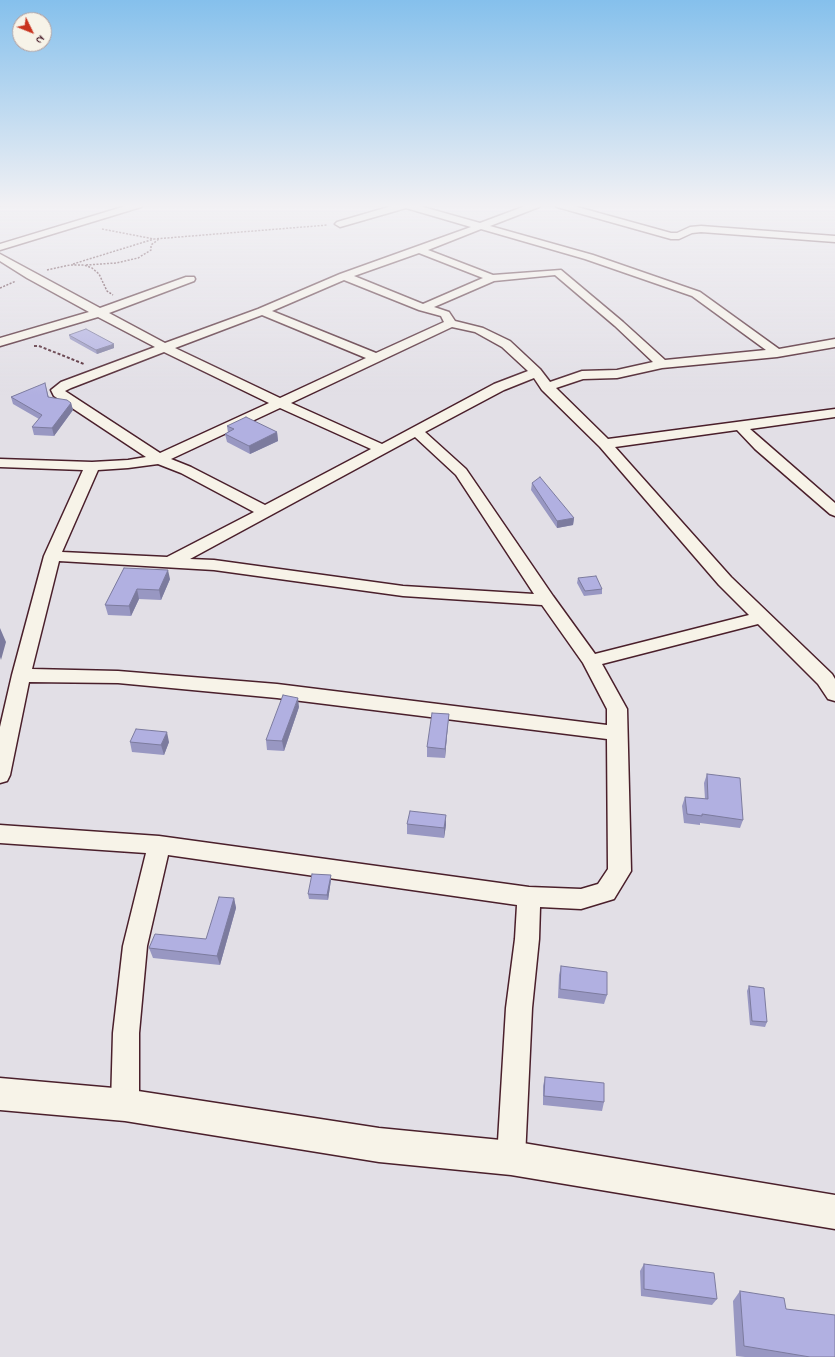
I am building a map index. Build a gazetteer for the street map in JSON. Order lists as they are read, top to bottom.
{
  "north": "bottom right"
}
